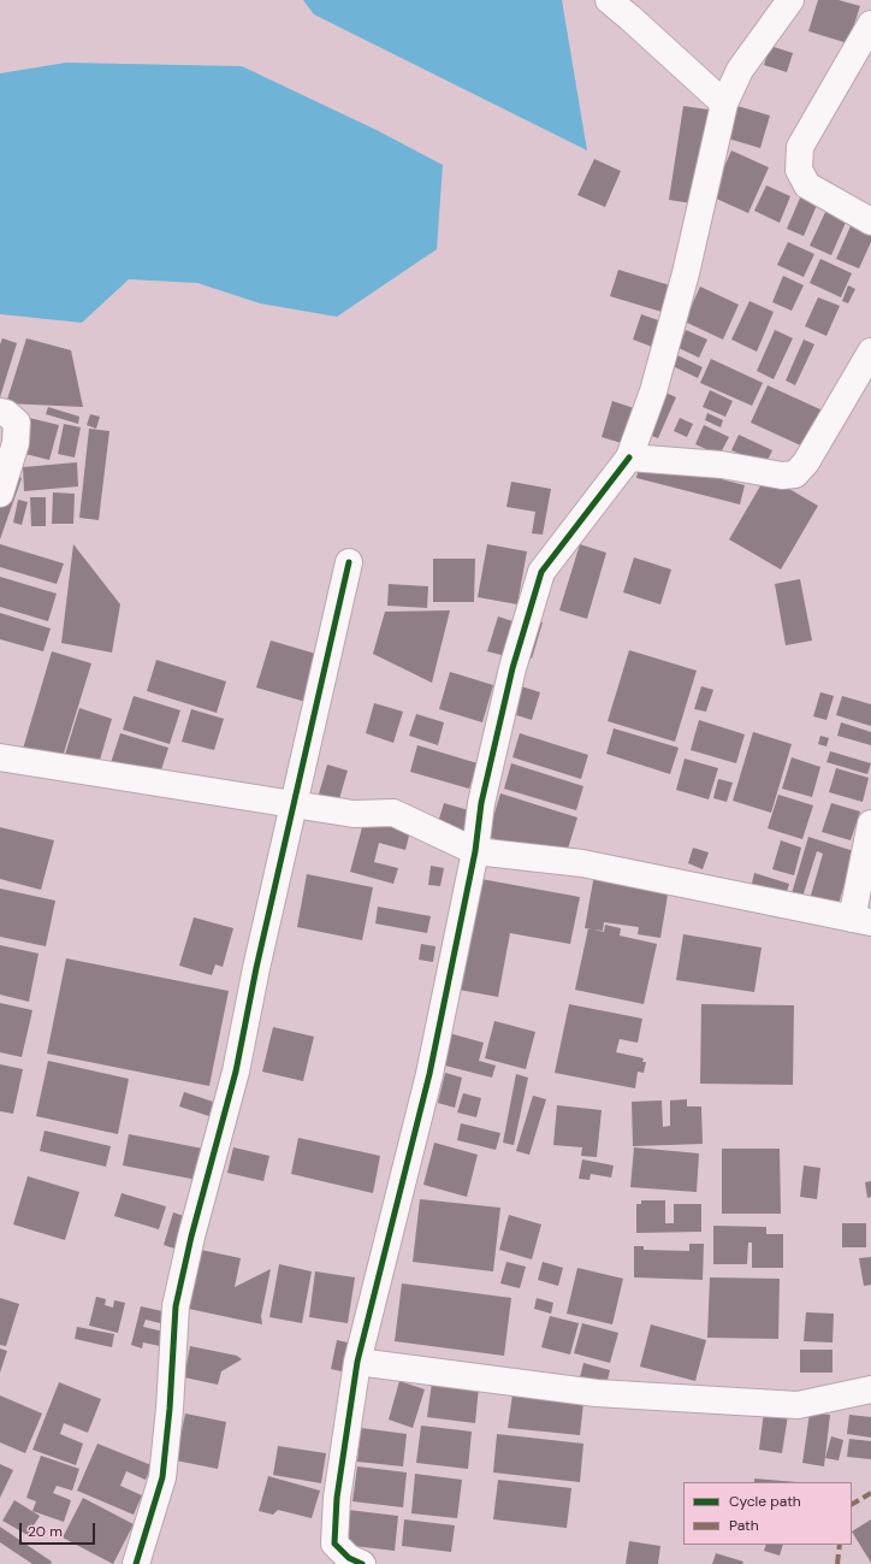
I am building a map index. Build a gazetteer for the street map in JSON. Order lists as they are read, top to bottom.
{
  "legend": ["Cycle path", "Path"],
  "scale_bar": "20 m"
}
